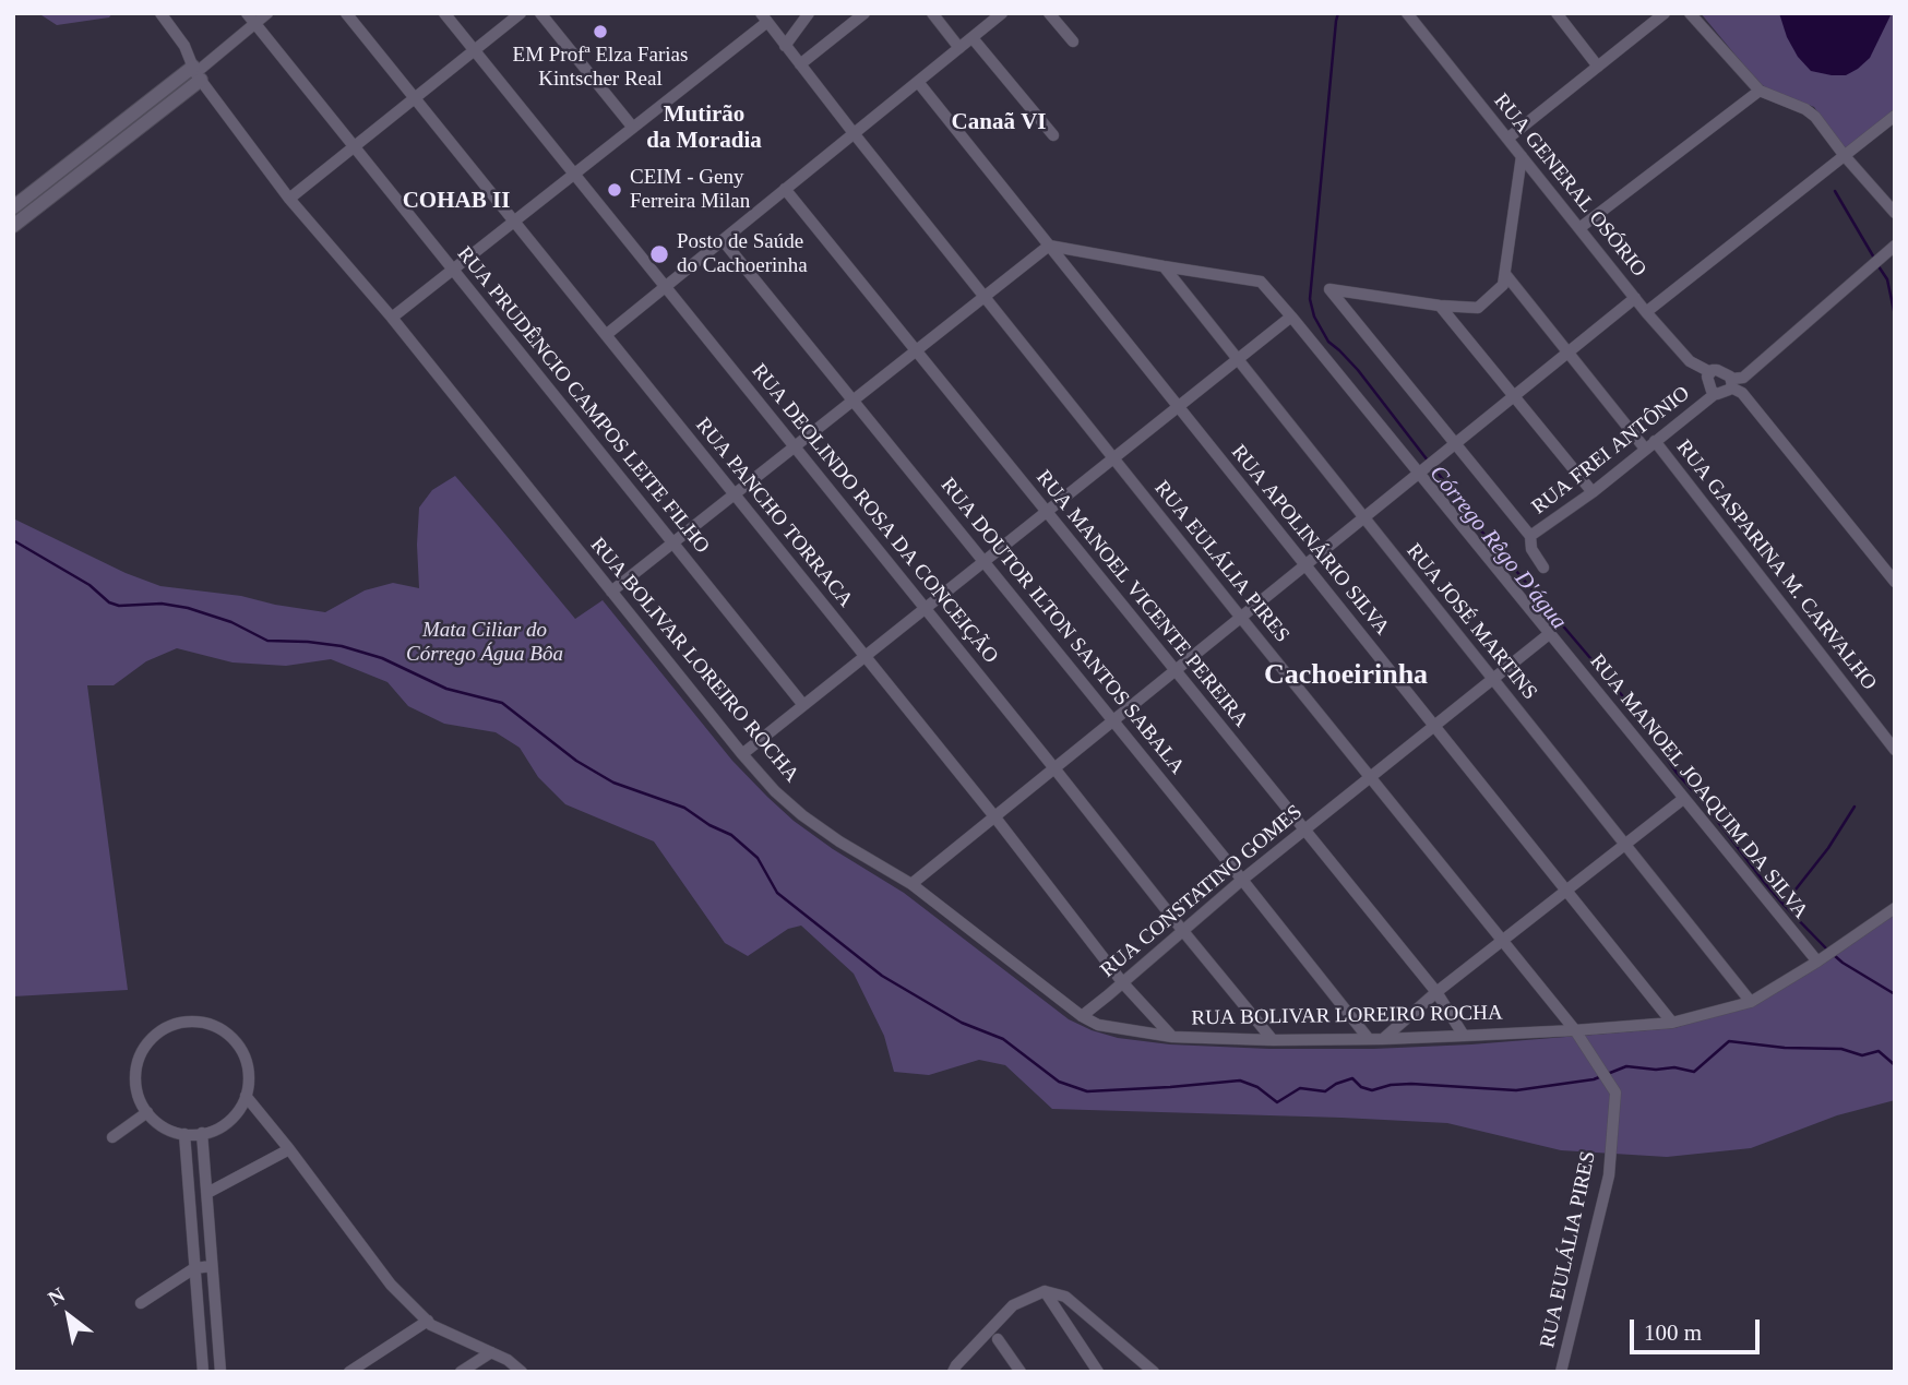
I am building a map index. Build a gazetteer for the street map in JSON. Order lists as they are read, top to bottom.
{
  "streets": {
    "street": [
      "RUA GENERAL OSÓRIO",
      "RUA PRUDÊNCIO CAMPOS LEITE FILHO",
      "RUA FREI ANTÔNIO",
      "RUA PANCHO TORRACA",
      "RUA DEOLINDO ROSA DA CONCEIÇÃO",
      "RUA APOLINÁRIO SILVA",
      "RUA EULÁLIA PIRES",
      "RUA GASPARINA M. CARVALHO",
      "RUA MANOEL VICENTE PEREIRA",
      "RUA JOSÉ MARTINS",
      "RUA DOUTOR ILTON SANTOS SABALA",
      "RUA BOLIVAR LOREIRO ROCHA",
      "RUA MANOEL JOAQUIM DA SILVA",
      "RUA CONSTATINO GOMES"
    ]
  },
  "crossings": [
    ["RUA GENERAL OSÓRIO", "RUA FREI ANTÔNIO"],
    ["RUA FREI ANTÔNIO", "RUA GASPARINA M. CARVALHO"],
    ["RUA PANCHO TORRACA", "RUA BOLIVAR LOREIRO ROCHA"],
    ["RUA PANCHO TORRACA", "RUA CONSTATINO GOMES"],
    ["RUA DEOLINDO ROSA DA CONCEIÇÃO", "RUA BOLIVAR LOREIRO ROCHA"],
    ["RUA DEOLINDO ROSA DA CONCEIÇÃO", "RUA CONSTATINO GOMES"],
    ["RUA APOLINÁRIO SILVA", "RUA BOLIVAR LOREIRO ROCHA"],
    ["RUA EULÁLIA PIRES", "RUA BOLIVAR LOREIRO ROCHA"],
    ["RUA EULÁLIA PIRES", "RUA CONSTATINO GOMES"],
    ["RUA MANOEL VICENTE PEREIRA", "RUA BOLIVAR LOREIRO ROCHA"],
    ["RUA MANOEL VICENTE PEREIRA", "RUA CONSTATINO GOMES"],
    ["RUA JOSÉ MARTINS", "RUA BOLIVAR LOREIRO ROCHA"],
    ["RUA JOSÉ MARTINS", "RUA MANOEL JOAQUIM DA SILVA"],
    ["RUA DOUTOR ILTON SANTOS SABALA", "RUA BOLIVAR LOREIRO ROCHA"],
    ["RUA DOUTOR ILTON SANTOS SABALA", "RUA CONSTATINO GOMES"],
    ["RUA BOLIVAR LOREIRO ROCHA", "RUA MANOEL JOAQUIM DA SILVA"],
    ["RUA BOLIVAR LOREIRO ROCHA", "RUA CONSTATINO GOMES"]
  ],
  "districts": [
    "Mutirão da Moradia",
    "Canaã VI",
    "COHAB II",
    "Cachoeirinha"
  ],
  "water": ["Córrego Rêgo D'água"],
  "parks": ["Mata Ciliar do Córrego Água Bôa"],
  "places": ["EM Profª Elza Farias Kintscher Real", "CEIM - Geny Ferreira Milan", "Posto de Saúde do Cachoerinha"],
  "scale_bar": "100 m",
  "north": "top left"
}
